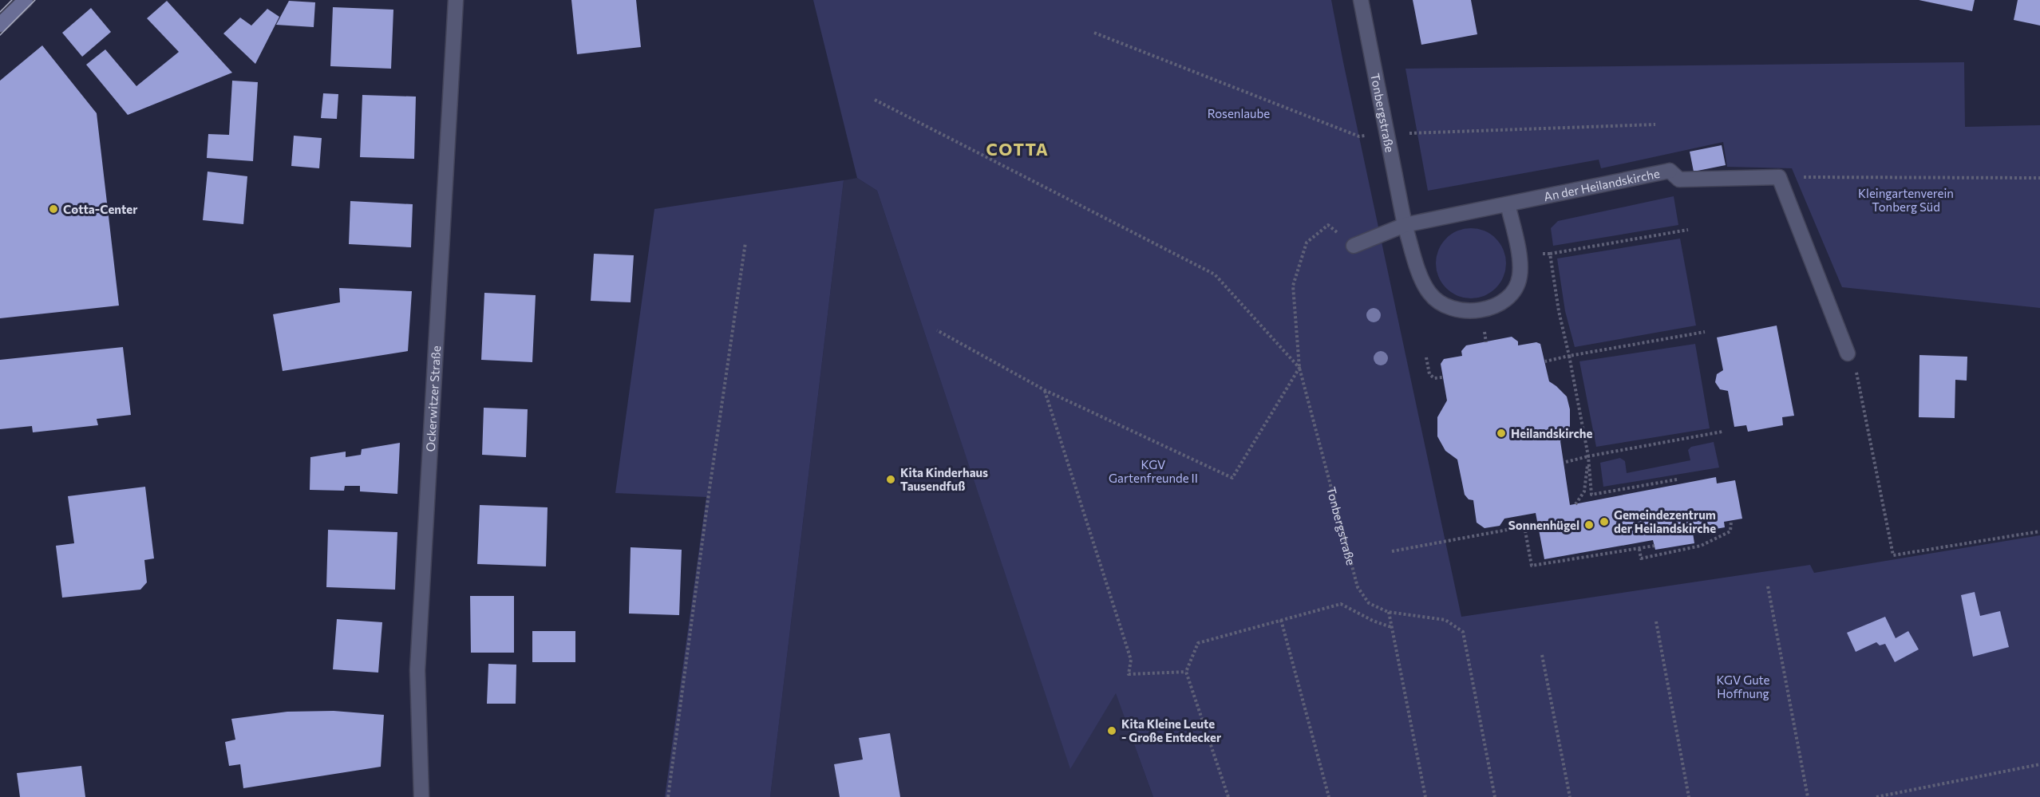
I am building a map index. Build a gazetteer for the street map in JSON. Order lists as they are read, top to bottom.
{
  "streets": {
    "street": ["Tonbergstraße", "An der Heilandskirche", "Ockerwitzer Straße"]
  },
  "crossings": [
    ["Tonbergstraße", "An der Heilandskirche"]
  ],
  "districts": ["COTTA"],
  "parks": [
    "Rosenlaube",
    "Kleingartenverein Tonberg Süd",
    "KGV Gartenfreunde II",
    "KGV Gute Hoffnung"
  ],
  "places": [
    "Cotta-Center",
    "Heilandskirche",
    "Kita Kinderhaus Tausendfuß",
    "Gemeindezentrum der Heilandskirche",
    "Sonnenhügel",
    "Kita Kleine Leute - Große Entdecker"
  ]
}
